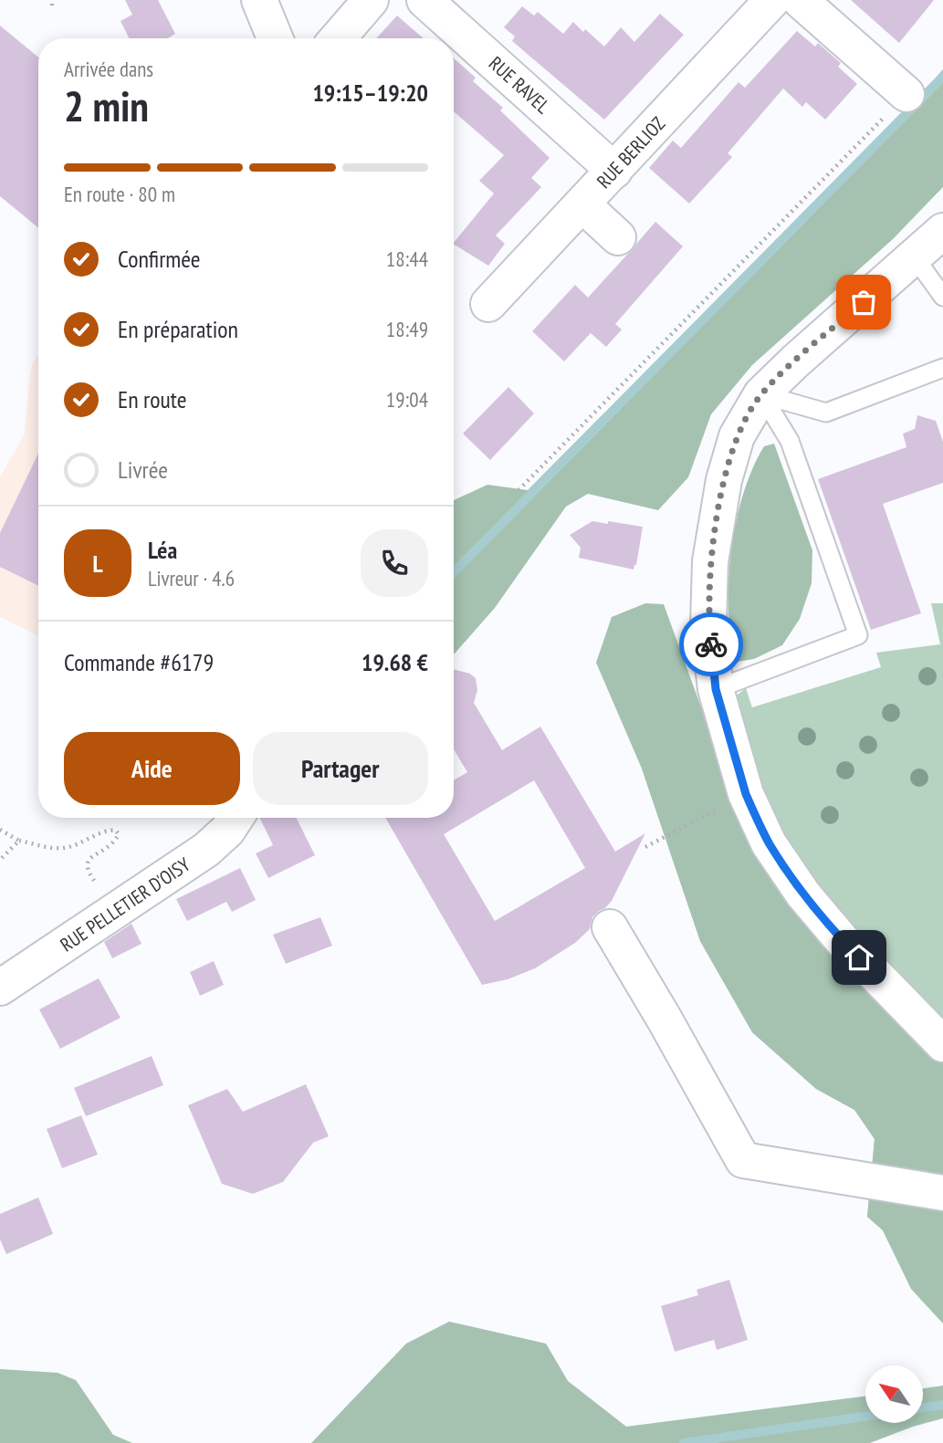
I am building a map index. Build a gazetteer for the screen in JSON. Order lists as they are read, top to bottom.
{
  "streets": {
    "street": ["RUE RAVEL", "RUE BERLIOZ", "RUE PELLETIER D'OISY"]
  },
  "crossings": [
    ["RUE RAVEL", "RUE BERLIOZ"]
  ],
  "north": "top left",
  "page": {
    "heading": ["2 min", "Arrivée dans", "19:15–19:20"],
    "panel": [
      "Léa",
      "Livreur · 4.6",
      "Commande #6179",
      "19.68 €"
    ],
    "bar": "En route · 80 m",
    "list": [
      ["Confirmée", "18:44"],
      ["En préparation", "18:49"],
      ["En route", "19:04"],
      "Livrée"
    ],
    "round": "L",
    "buttons": ["Aide", "Partager"]
  }
}
